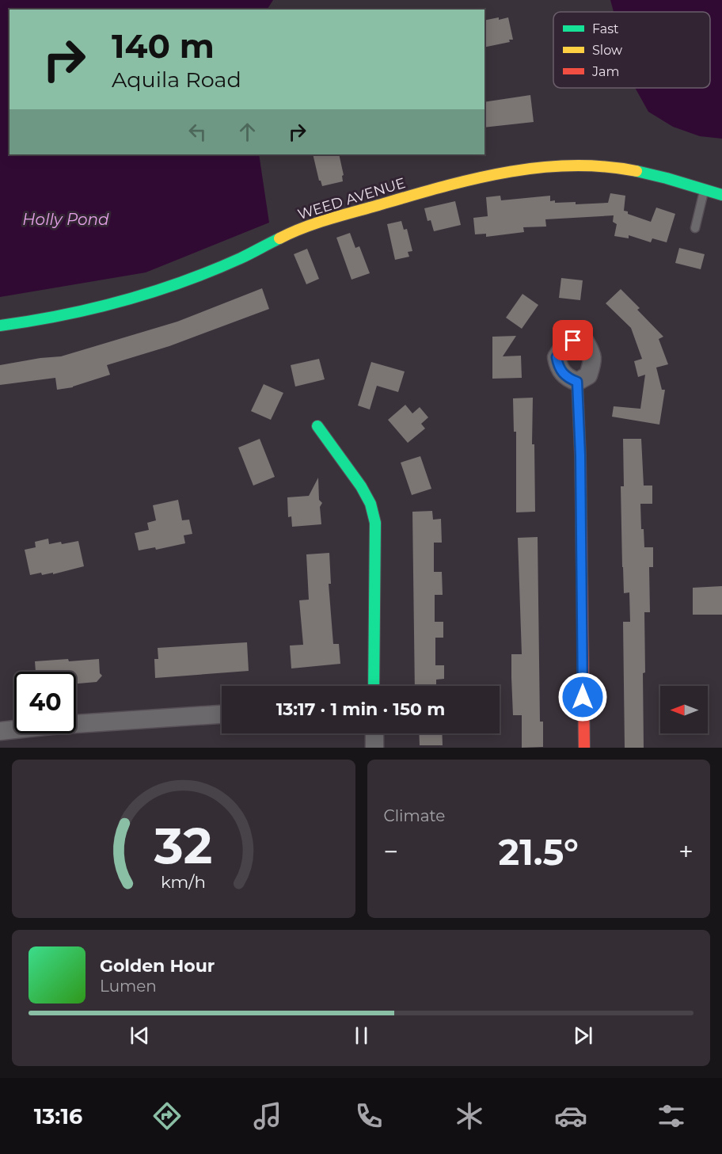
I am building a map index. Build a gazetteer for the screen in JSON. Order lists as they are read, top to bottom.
{
  "streets": {
    "street": ["WEED AVENUE"]
  },
  "water": ["Holly Pond"],
  "legend": ["Fast", "Slow", "Jam"],
  "north": "left",
  "page": {
    "turn": ["140 m", "Aquila Road"],
    "limit": "40",
    "trip": "13:17 · 1 min · 150 m",
    "tile": "Climate",
    "heat": ["−", "21.5°", "+"],
    "song": ["Golden Hour", "Lumen"],
    "tabs": "13:16",
    "gauge": ["32", "km/h"]
  }
}
